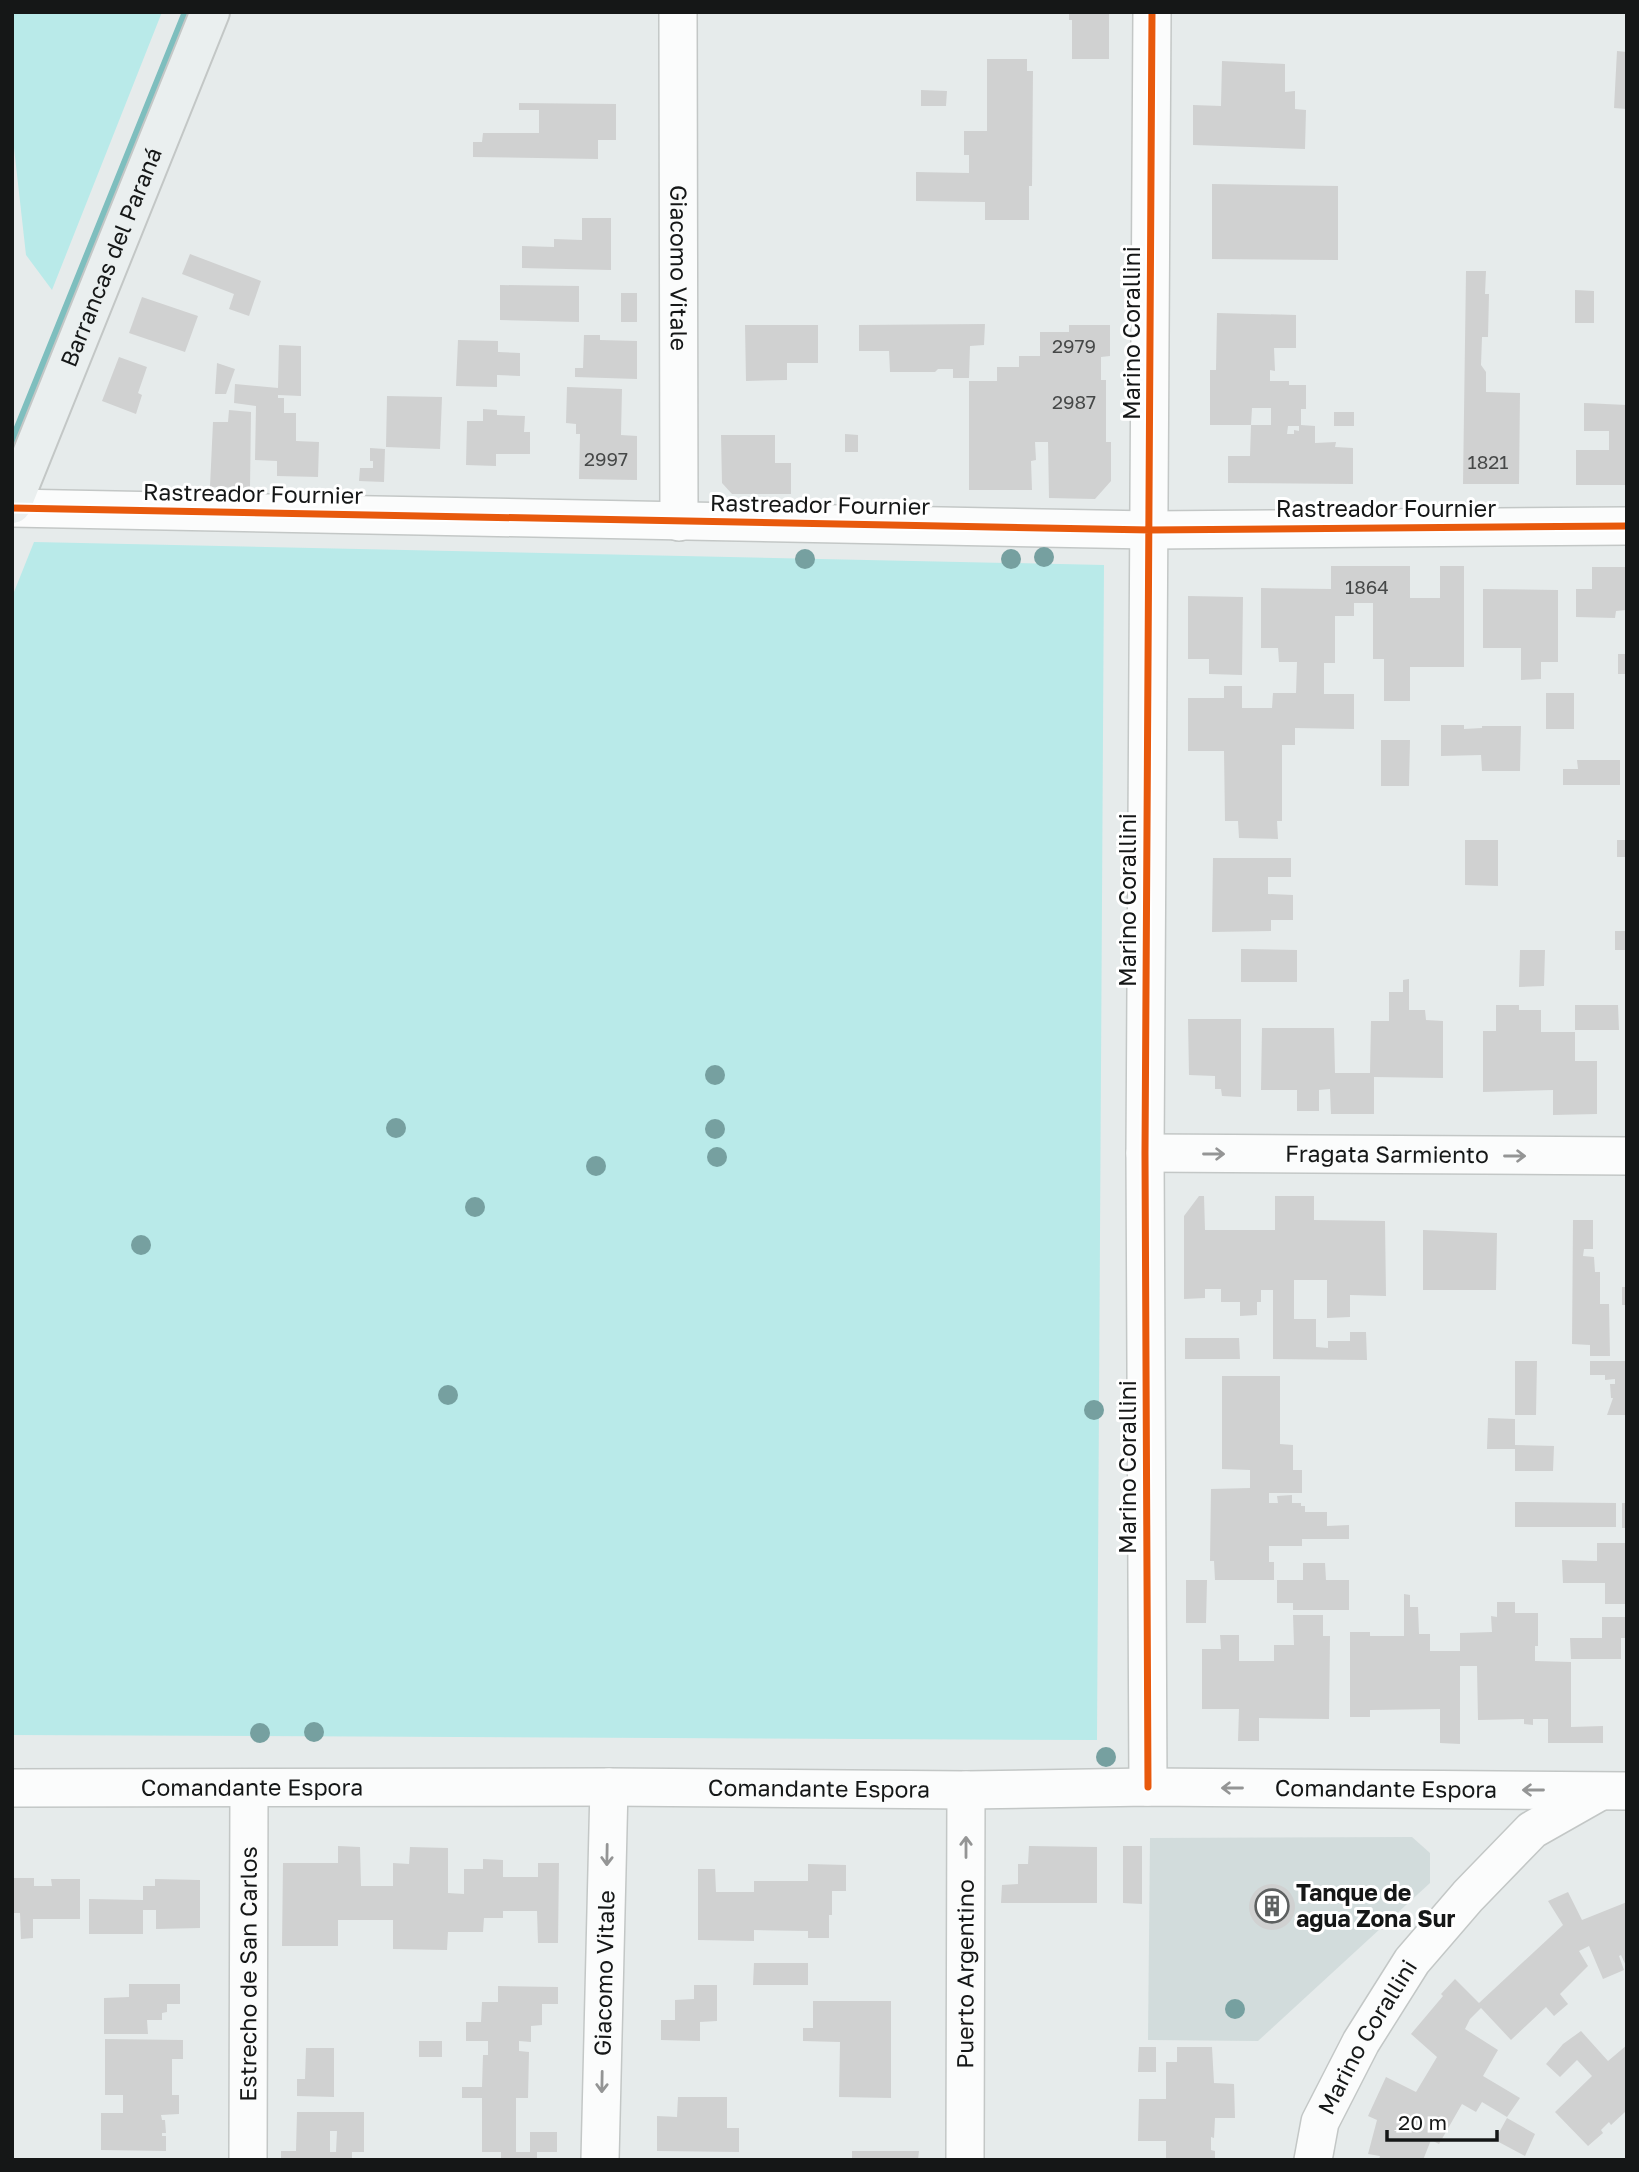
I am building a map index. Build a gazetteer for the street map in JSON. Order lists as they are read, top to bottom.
{
  "streets": {
    "street": [
      "Barrancas del Paraná",
      "Giacomo Vitale",
      "Marino Corallini",
      "Rastreador Fournier",
      "Fragata Sarmiento",
      "Comandante Espora",
      "Estrecho de San Carlos",
      "Puerto Argentino"
    ]
  },
  "crossings": [
    ["Barrancas del Paraná", "Rastreador Fournier"],
    ["Giacomo Vitale", "Rastreador Fournier"],
    ["Giacomo Vitale", "Comandante Espora"],
    ["Marino Corallini", "Rastreador Fournier"],
    ["Marino Corallini", "Fragata Sarmiento"],
    ["Marino Corallini", "Comandante Espora"],
    ["Comandante Espora", "Estrecho de San Carlos"],
    ["Comandante Espora", "Puerto Argentino"]
  ],
  "one_way": ["Giacomo Vitale", "Fragata Sarmiento", "Puerto Argentino"],
  "places": {
    "building": ["Tanque de agua Zona Sur"]
  },
  "house_numbers": [
    "2979",
    "2987",
    "2997",
    "1821",
    "1864"
  ],
  "scale_bar": "20 m"
}
